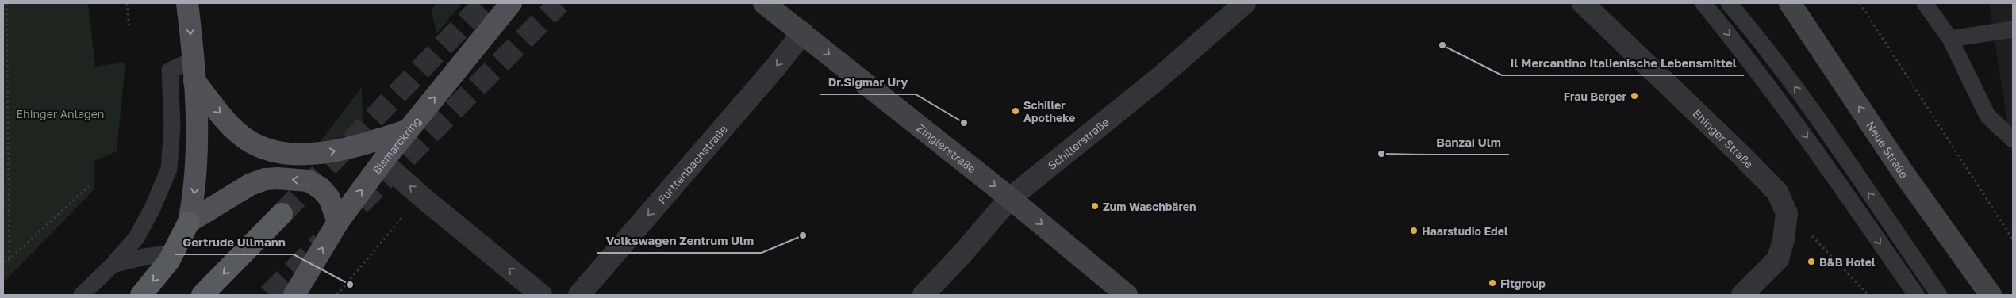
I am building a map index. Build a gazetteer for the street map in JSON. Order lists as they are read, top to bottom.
{
  "streets": {
    "main road": ["Bismarckring", "Zinglerstraße", "Neue Straße"],
    "street": ["Ehinger Straße", "Schillerstraße", "Furttenbachstraße"]
  },
  "crossings": [
    ["Schillerstraße", "Zinglerstraße"],
    ["Zinglerstraße", "Furttenbachstraße"]
  ],
  "one_way": [
    "Bismarckring",
    "Zinglerstraße",
    "Neue Straße",
    "Furttenbachstraße"
  ],
  "parks": ["Ehinger Anlagen"],
  "places": [
    "Il Mercantino Italienische Lebensmittel",
    "Frau Berger",
    "Schiller Apotheke",
    "Dr.Sigmar Ury",
    "Banzai Ulm",
    "Zum Waschbären",
    "Haarstudio Edel",
    "Volkswagen Zentrum Ulm",
    "B&B Hotel",
    "Fitgroup",
    "Gertrude Ullmann"
  ]
}
